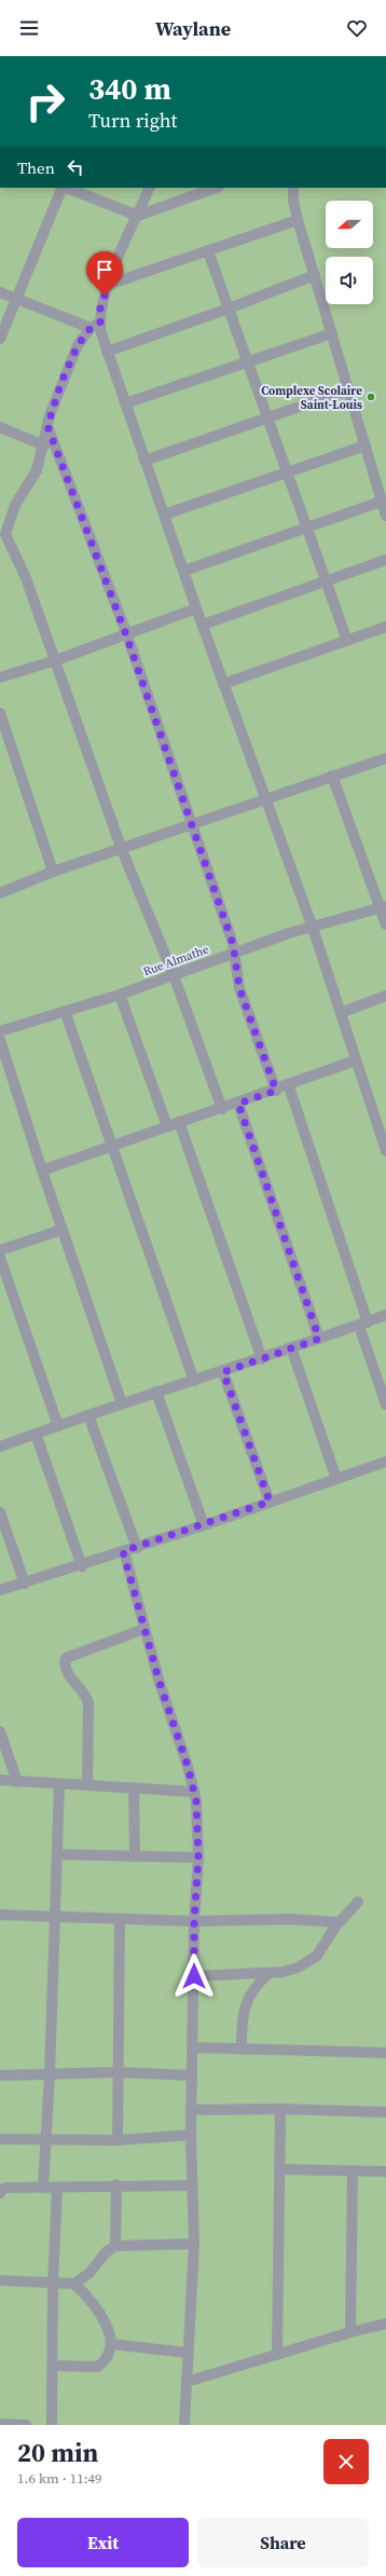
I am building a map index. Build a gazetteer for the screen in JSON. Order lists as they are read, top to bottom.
{
  "streets": {
    "street": ["Rue Almathe"]
  },
  "places": ["Complexe Scolaire Saint-Louis"],
  "north": "left",
  "page": {
    "header": "Waylane",
    "turn": ["340 m", "Turn right"],
    "then": "Then",
    "heading": ["20 min", "1.6 km · 11:49"],
    "buttons": ["Exit", "Share"]
  }
}
